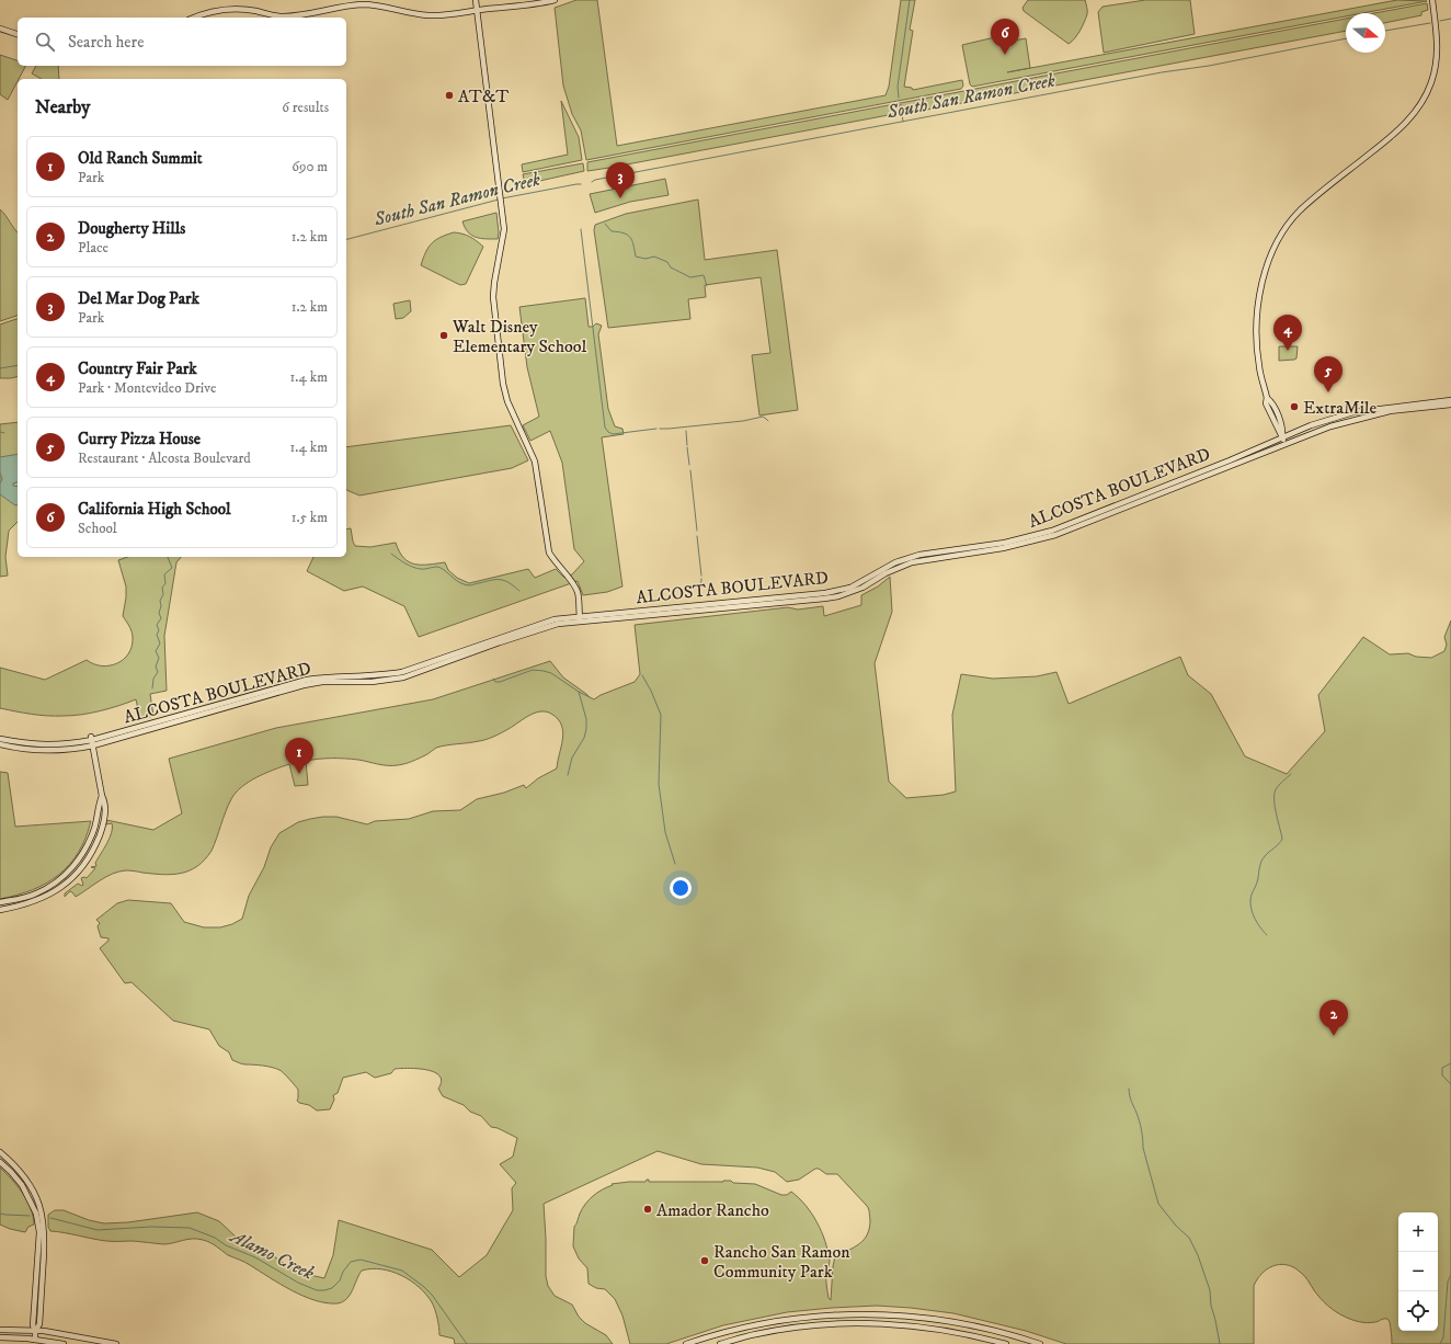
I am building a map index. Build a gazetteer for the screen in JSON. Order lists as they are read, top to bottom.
{
  "streets": {
    "main road": ["ALCOSTA BOULEVARD"]
  },
  "water": ["South San Ramon Creek", "Alamo Creek"],
  "places": [
    "AT&T",
    "Walt Disney Elementary School",
    "ExtraMile",
    "Amador Rancho",
    "Rancho San Ramon Community Park"
  ],
  "north": "right",
  "page": {
    "search": "Search here",
    "pins": [
      "6",
      "3",
      "4",
      "5",
      "1",
      "2"
    ],
    "heading": ["Nearby", "6 results"],
    "list": [
      {
        "mark": "1",
        "name": "Old Ranch Summit",
        "note": "Park",
        "value": "690 m"
      },
      {
        "mark": "2",
        "name": "Dougherty Hills",
        "note": "Place",
        "value": "1.2 km"
      },
      {
        "mark": "3",
        "name": "Del Mar Dog Park",
        "note": "Park",
        "value": "1.2 km"
      },
      {
        "mark": "4",
        "name": "Country Fair Park",
        "note": "Park · Montevideo Drive",
        "value": "1.4 km"
      },
      {
        "mark": "5",
        "name": "Curry Pizza House",
        "note": "Restaurant · Alcosta Boulevard",
        "value": "1.4 km"
      },
      {
        "mark": "6",
        "name": "California High School",
        "note": "School",
        "value": "1.5 km"
      }
    ],
    "map_buttons": ["+", "−"]
  }
}
